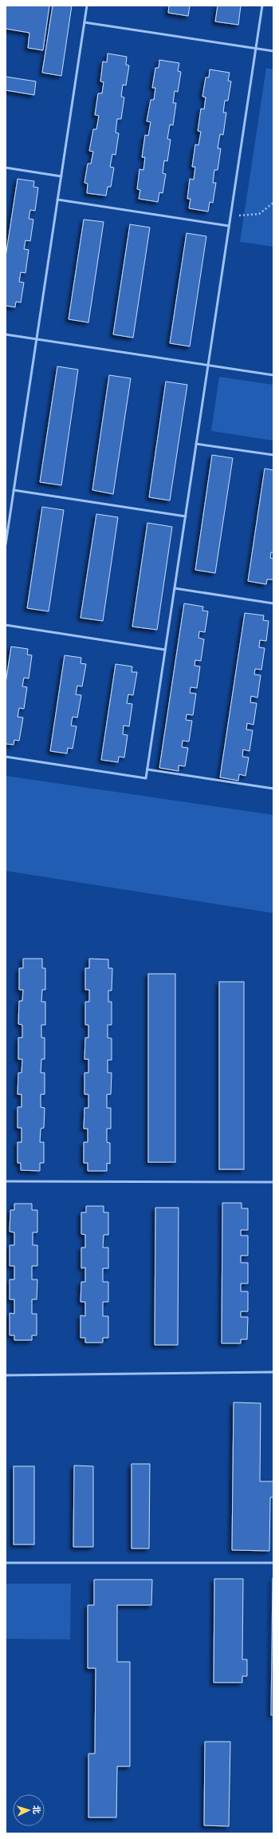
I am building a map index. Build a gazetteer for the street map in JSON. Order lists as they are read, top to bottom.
{
  "north": "right"
}
